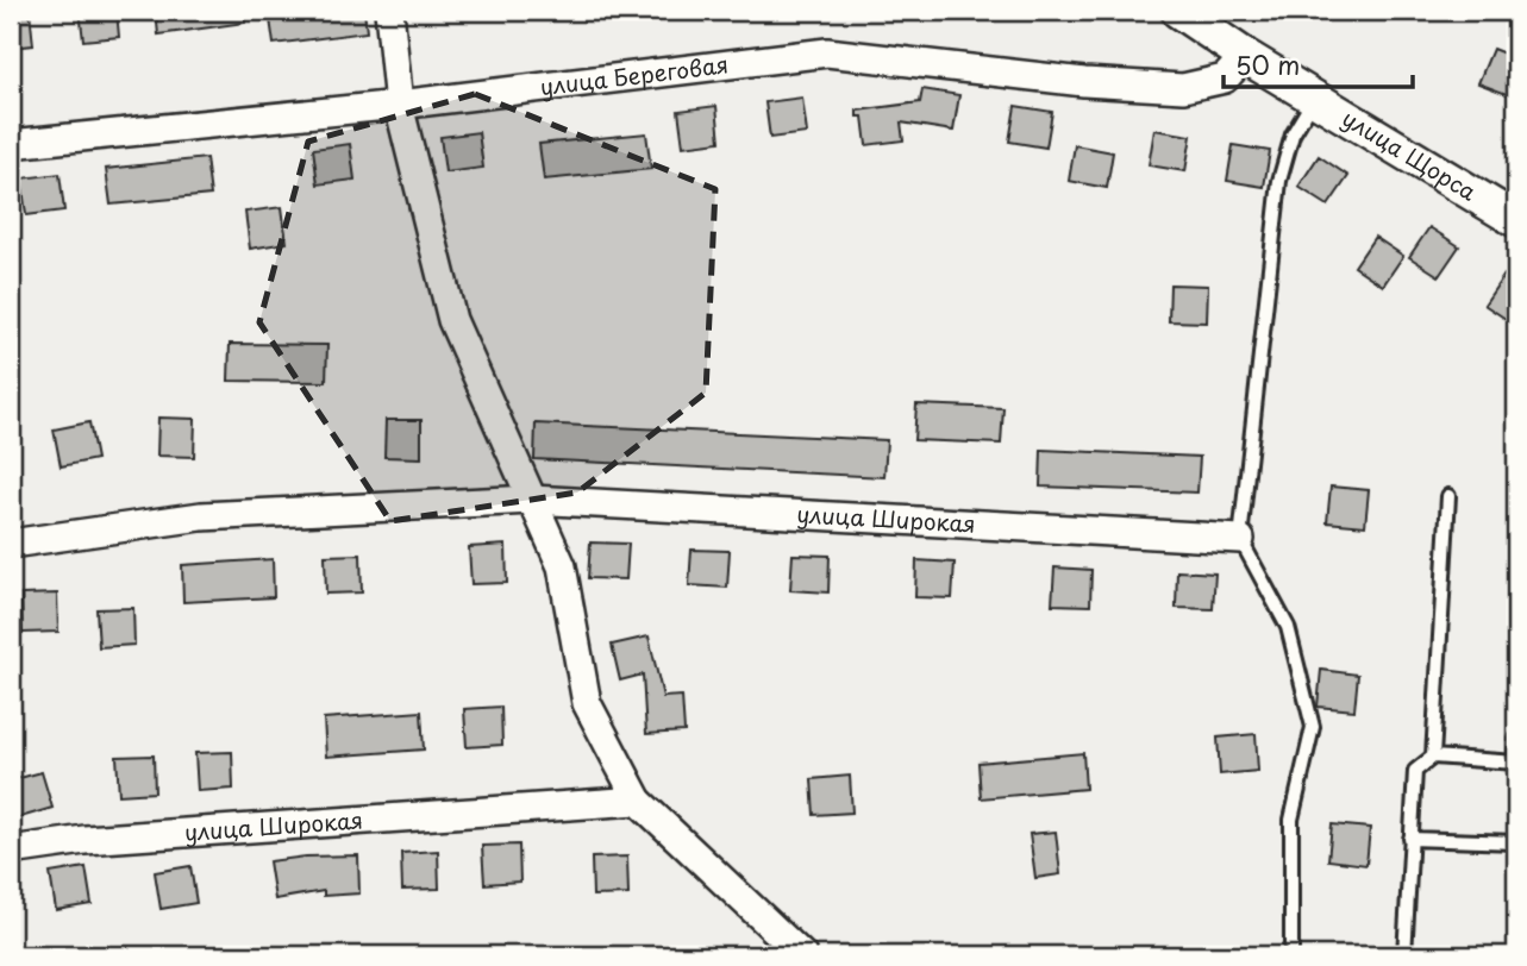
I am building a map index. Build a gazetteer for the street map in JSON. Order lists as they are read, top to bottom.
{
  "streets": {
    "street": ["улица Береговая", "улица Щорса", "улица Широкая"]
  },
  "crossings": [
    ["улица Береговая", "улица Щорса"]
  ],
  "scale_bar": "50 m"
}
